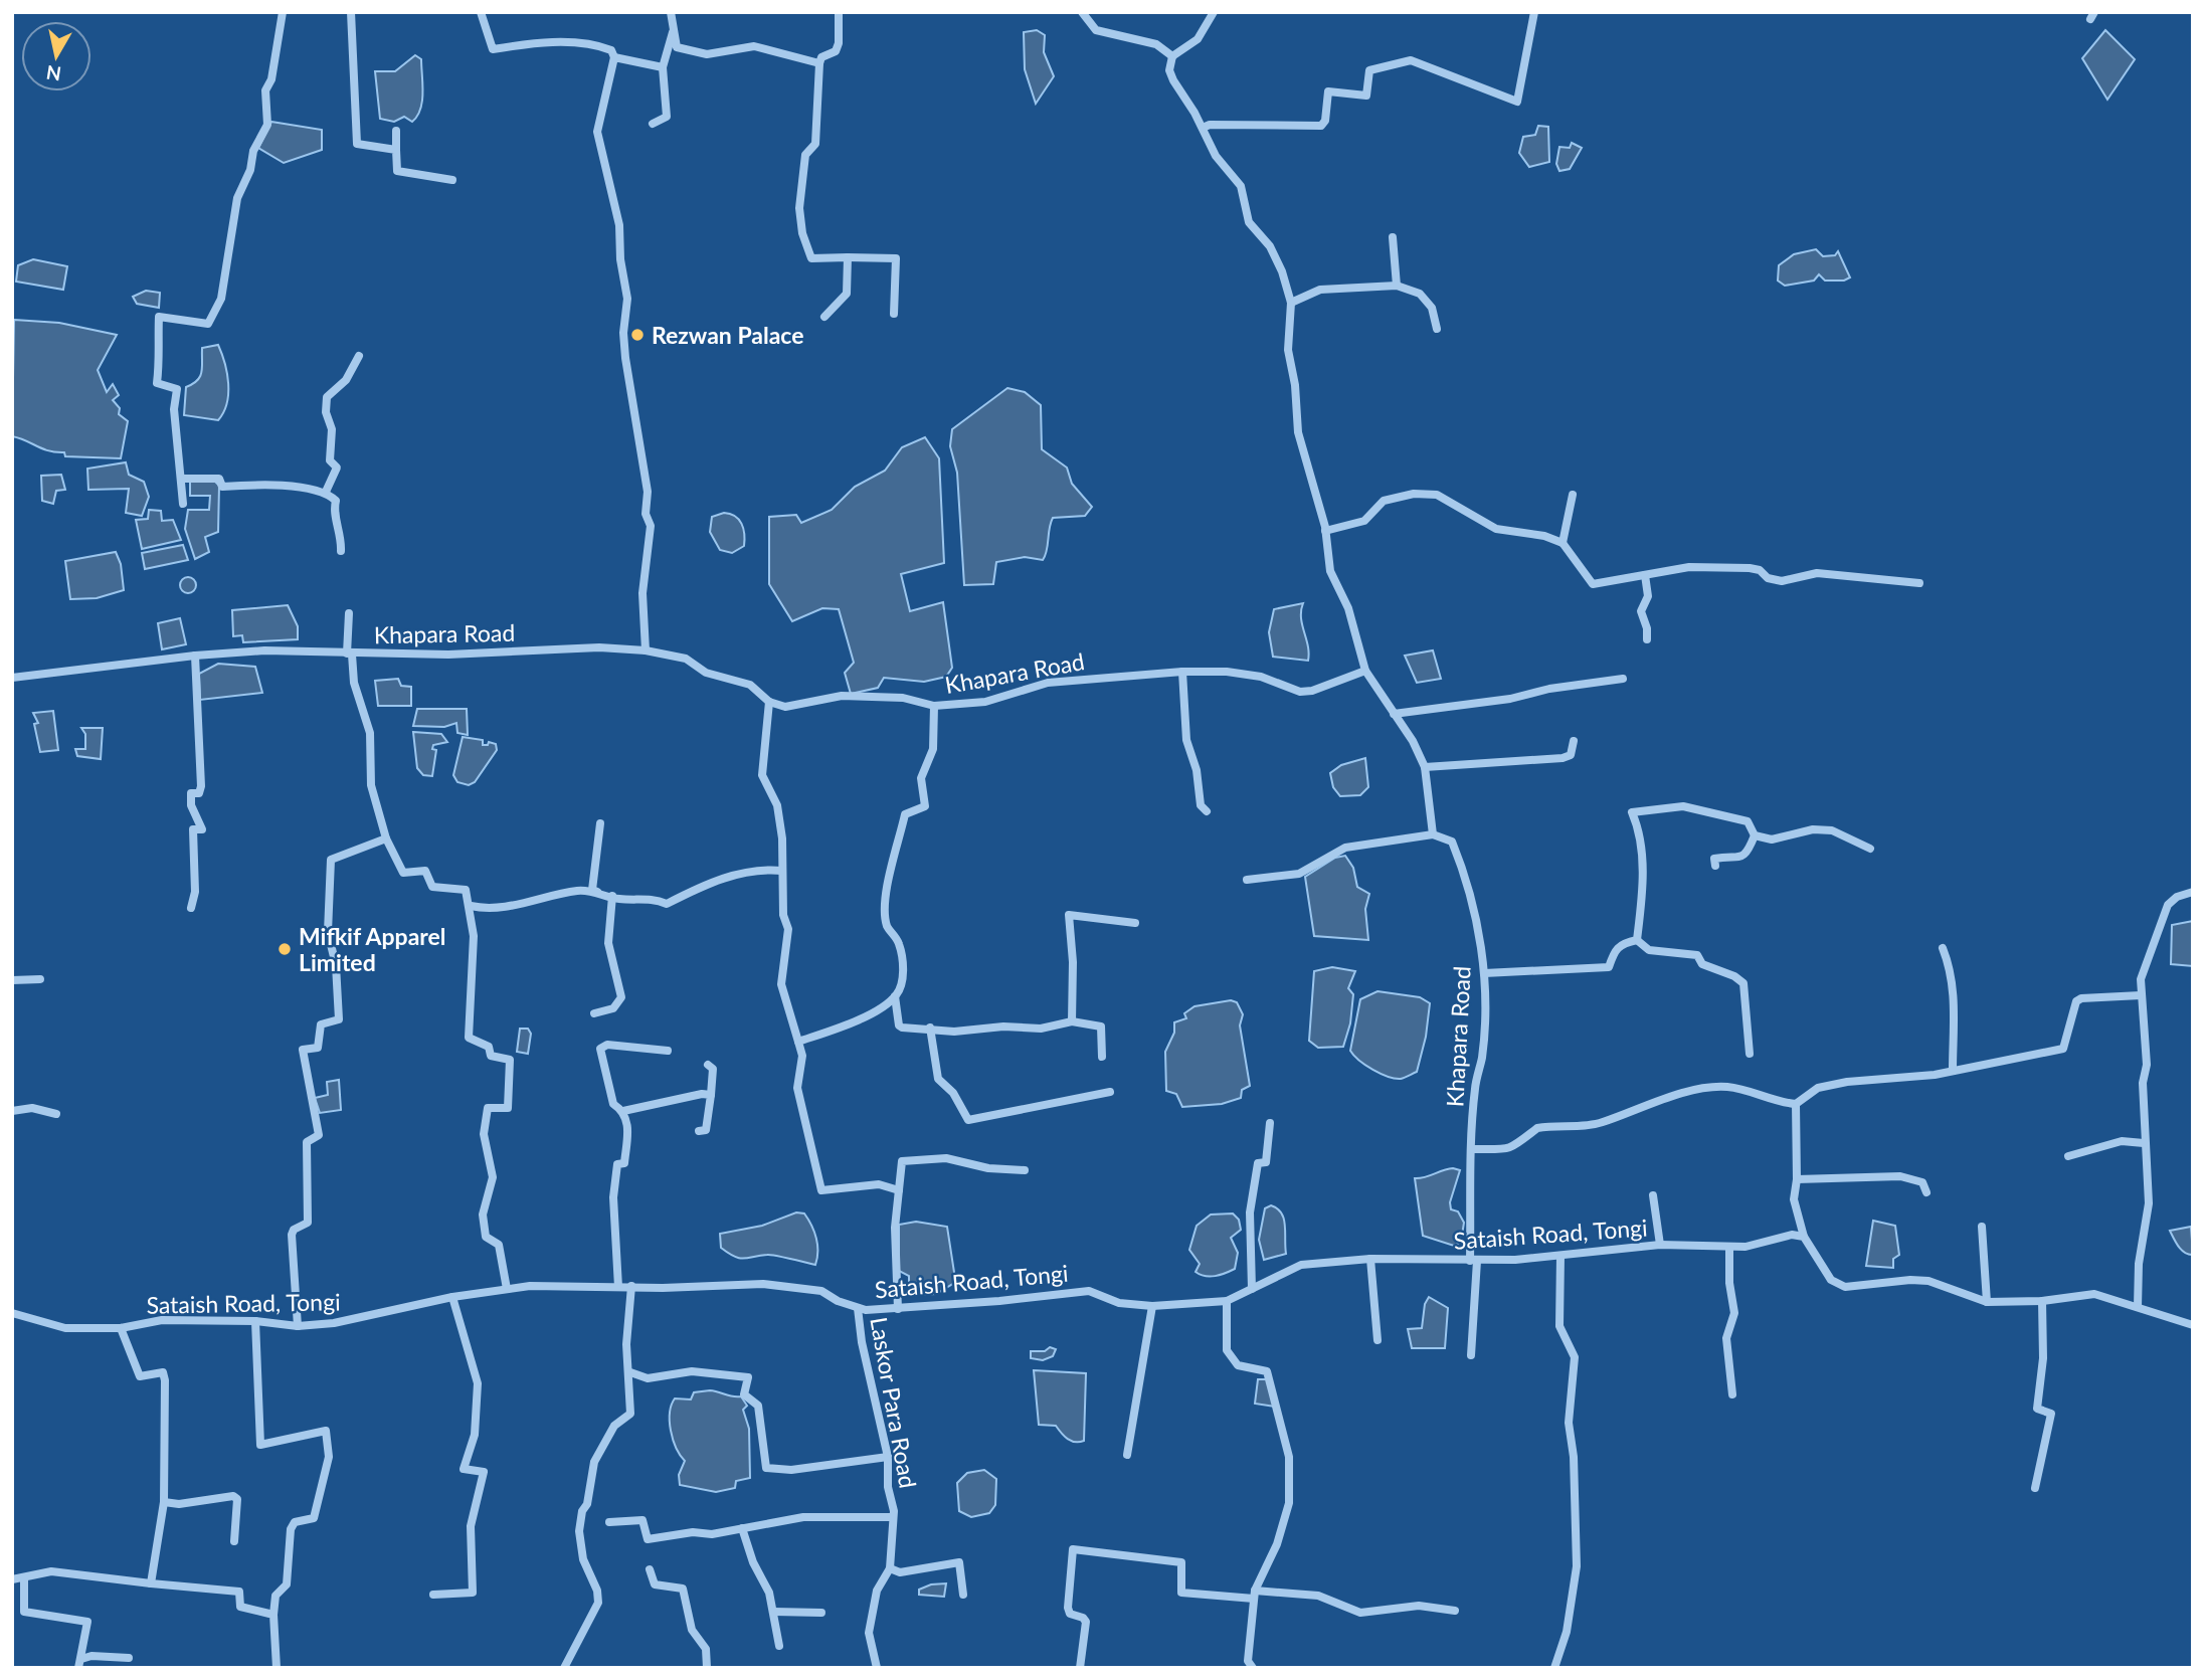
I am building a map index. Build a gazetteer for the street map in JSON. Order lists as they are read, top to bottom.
{
  "streets": {
    "street": ["Khapara Road", "Sataish Road, Tongi", "Laskor Para Road"]
  },
  "crossings": [
    ["Khapara Road", "Sataish Road, Tongi"],
    ["Sataish Road, Tongi", "Laskor Para Road"]
  ],
  "places": ["Rezwan Palace", "Mifkif Apparel Limited"],
  "north": "bottom"
}
